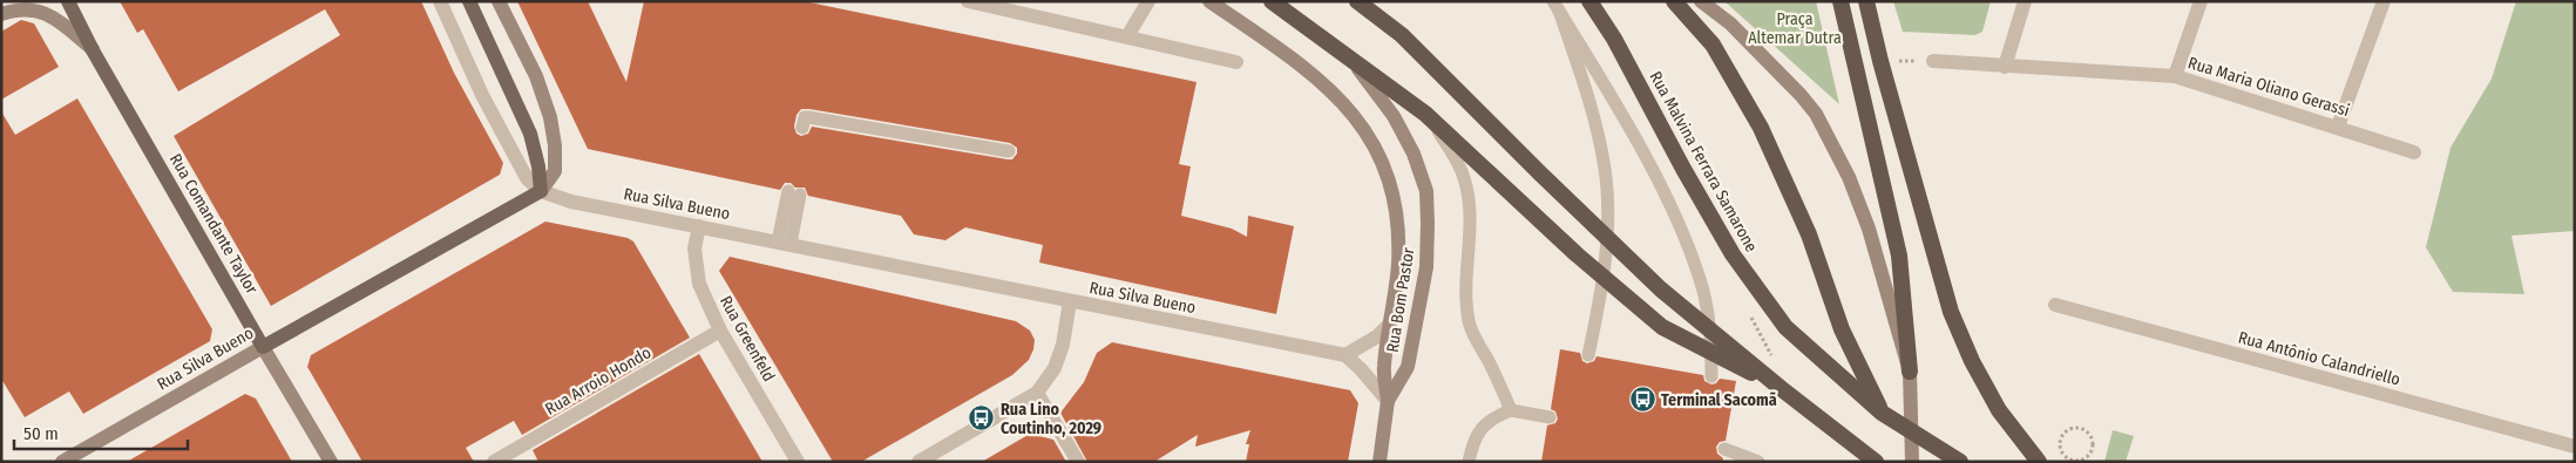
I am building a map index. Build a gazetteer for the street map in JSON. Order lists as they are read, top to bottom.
{
  "streets": {
    "highway": ["Rua Malvina Ferrara Samarone"],
    "main road": ["Rua Silva Bueno", "Rua Comandante Taylor", "Rua Bom Pastor"],
    "street": [
      "Rua Maria Oliano Gerassi",
      "Rua Greenfeld",
      "Rua Antônio Calandriello",
      "Rua Arroio Hondo"
    ]
  },
  "crossings": [
    ["Rua Silva Bueno", "Rua Comandante Taylor"],
    ["Rua Silva Bueno", "Rua Greenfeld"],
    ["Rua Greenfeld", "Rua Arroio Hondo"]
  ],
  "parks": ["Praça Altemar Dutra"],
  "places": {
    "bus stop": ["Terminal Sacomã", "Rua Lino Coutinho, 2029"]
  },
  "scale_bar": "50 m"
}
